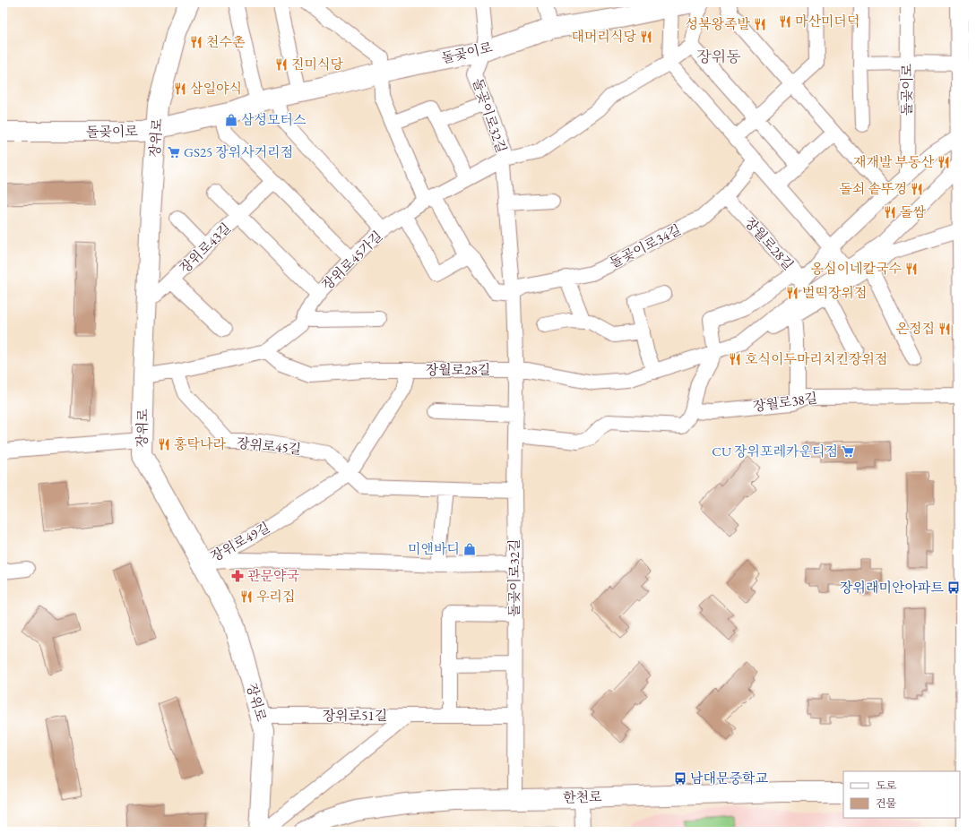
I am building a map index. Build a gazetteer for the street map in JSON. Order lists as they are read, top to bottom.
{
  "streets": {
    "street": [
      "돌곶이로",
      "돌곶이로32길",
      "장위로",
      "장월로28길",
      "돌곶이로34길",
      "장위로43길",
      "장위로45가길",
      "장월로38길",
      "장위로45길",
      "장위로49길",
      "장위로51길",
      "한천로"
    ]
  },
  "crossings": [
    ["돌곶이로", "돌곶이로32길"],
    ["돌곶이로", "장위로"],
    ["돌곶이로32길", "장월로28길"],
    ["돌곶이로32길", "돌곶이로34길"],
    ["돌곶이로32길", "장위로45가길"],
    ["돌곶이로32길", "장위로49길"],
    ["돌곶이로32길", "장위로51길"],
    ["돌곶이로32길", "한천로"],
    ["장위로", "장위로43길"],
    ["장위로", "장위로49길"],
    ["장위로", "장위로51길"],
    ["장월로28길", "돌곶이로34길"],
    ["장월로28길", "장위로45가길"],
    ["장월로28길", "장위로49길"],
    ["장위로43길", "장위로45가길"],
    ["장위로45길", "장위로49길"]
  ],
  "districts": ["장위동"],
  "places": {
    "restaurant": [
      "마산미더덕",
      "성북왕족발",
      "대머리식당",
      "천수촌",
      "진미식당",
      "삼일야식",
      "재개발 부동산",
      "돌쇠 솥뚜껑",
      "돌쌈",
      "옹심이네칼국수",
      "벌떡장위점",
      "온정집",
      "호식이두마리치킨장위점",
      "홍탁나라",
      "우리집"
    ],
    "shop": ["삼성모터스", "미앤바디"],
    "supermarket": ["GS25 장위사거리점", "CU 장위포레카운티점"],
    "pharmacy": ["관문약국"],
    "bus stop": ["장위래미안아파트", "남대문중학교"]
  },
  "legend": ["도로", "건물"]
}
